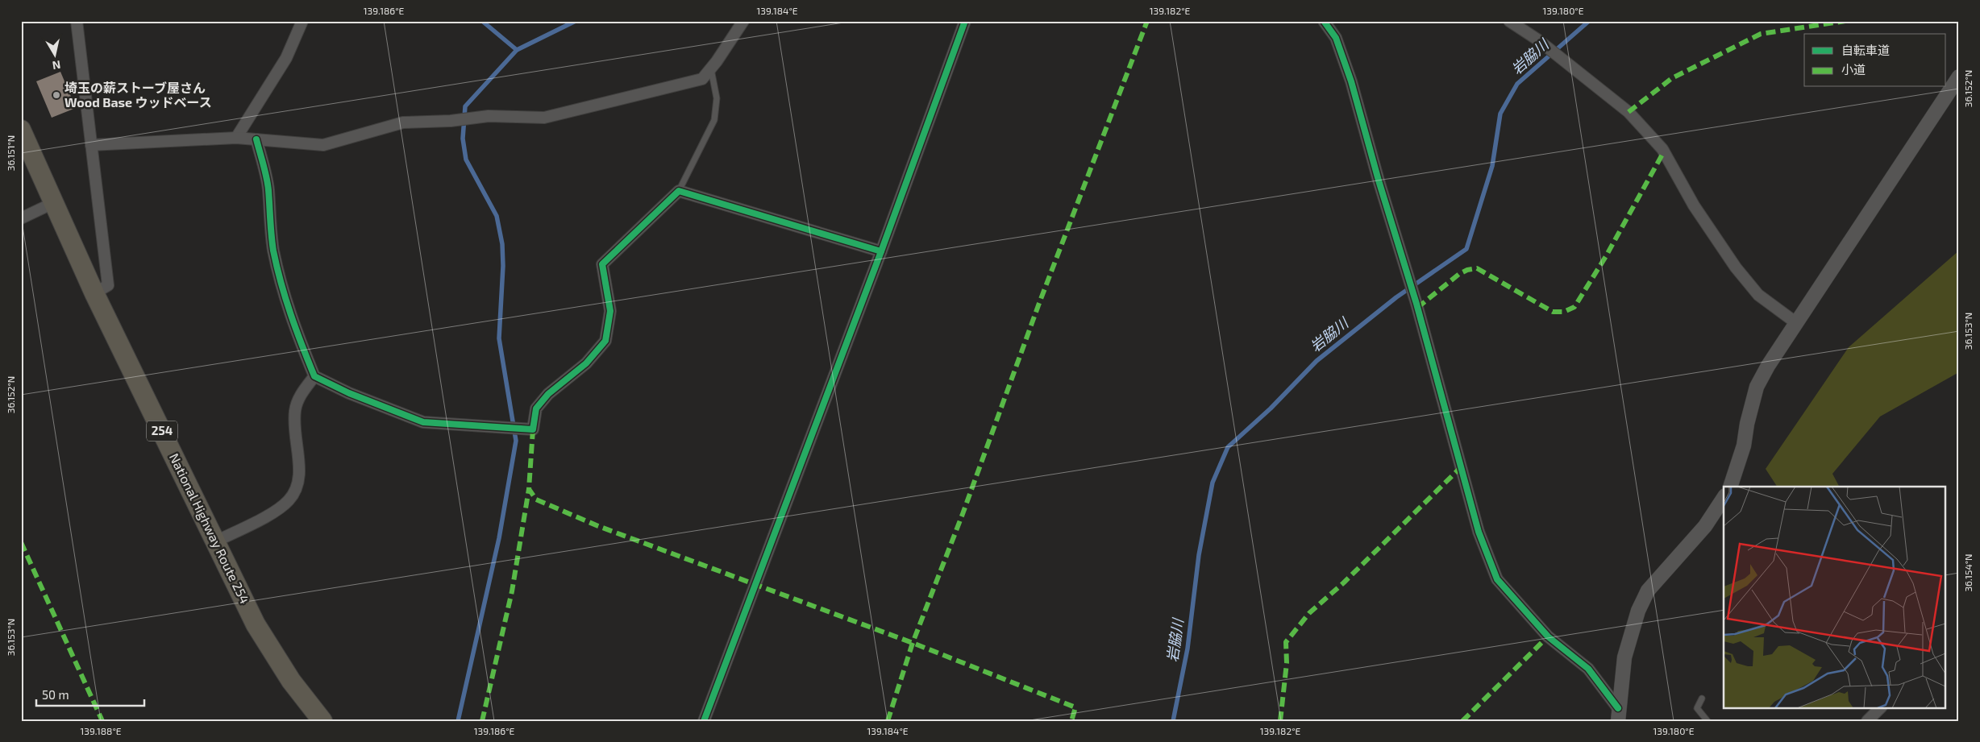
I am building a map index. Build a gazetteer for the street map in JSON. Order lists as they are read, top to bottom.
{
  "streets": {
    "highway": ["254", "National Highway Route 254"]
  },
  "water": ["岩脇川"],
  "places": ["埼玉の薪ストーブ屋さん Wood Base ウッドベース"],
  "legend": ["自転車道", "小道"],
  "scale_bar": "50 m",
  "north": "bottom",
  "coordinates": [
    "139.186°E",
    "139.184°E",
    "139.182°E",
    "139.180°E",
    "36.152°N",
    "36.151°N",
    "36.153°N",
    "36.154°N",
    "139.188°E"
  ]
}
